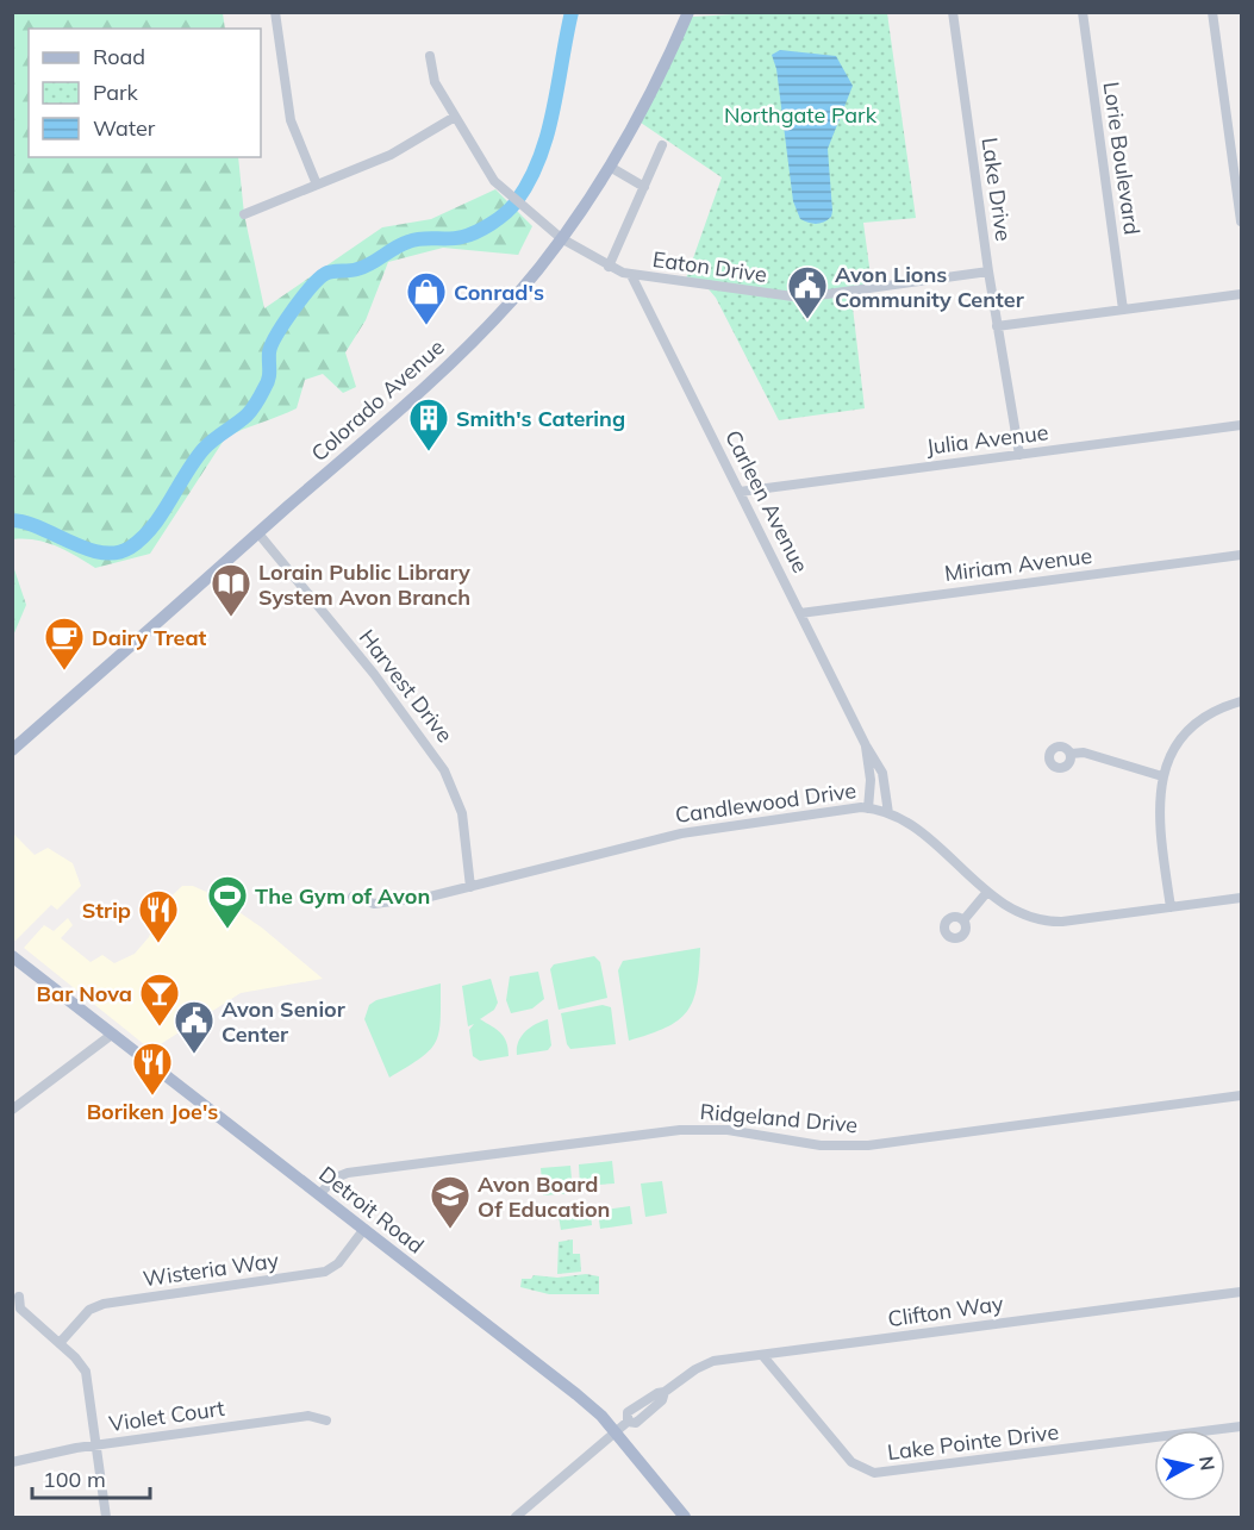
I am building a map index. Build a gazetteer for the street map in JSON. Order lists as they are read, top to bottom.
{
  "streets": {
    "main road": ["Colorado Avenue", "Detroit Road"],
    "street": [
      "Lorie Boulevard",
      "Lake Drive",
      "Eaton Drive",
      "Julia Avenue",
      "Carleen Avenue",
      "Miriam Avenue",
      "Harvest Drive",
      "Candlewood Drive",
      "Ridgeland Drive",
      "Wisteria Way",
      "Clifton Way",
      "Violet Court",
      "Lake Pointe Drive"
    ]
  },
  "crossings": [
    ["Lake Drive", "Eaton Drive"],
    ["Lake Drive", "Julia Avenue"],
    ["Eaton Drive", "Colorado Avenue"],
    ["Eaton Drive", "Carleen Avenue"],
    ["Colorado Avenue", "Harvest Drive"],
    ["Julia Avenue", "Carleen Avenue"],
    ["Carleen Avenue", "Miriam Avenue"],
    ["Carleen Avenue", "Candlewood Drive"],
    ["Harvest Drive", "Candlewood Drive"],
    ["Ridgeland Drive", "Detroit Road"],
    ["Detroit Road", "Wisteria Way"],
    ["Detroit Road", "Clifton Way"],
    ["Clifton Way", "Lake Pointe Drive"]
  ],
  "parks": ["Northgate Park"],
  "places": {
    "public building": ["Avon Lions Community Center", "Avon Senior Center"],
    "shop": ["Conrad's"],
    "building": ["Smith's Catering"],
    "library": ["Lorain Public Library System Avon Branch"],
    "cafe": ["Dairy Treat"],
    "sports": ["The Gym of Avon"],
    "restaurant": ["Strip", "Boriken Joe's"],
    "bar": ["Bar Nova"],
    "school or university": ["Avon Board Of Education"]
  },
  "legend": ["Road", "Park", "Water"],
  "scale_bar": "100 m",
  "north": "right"
}
